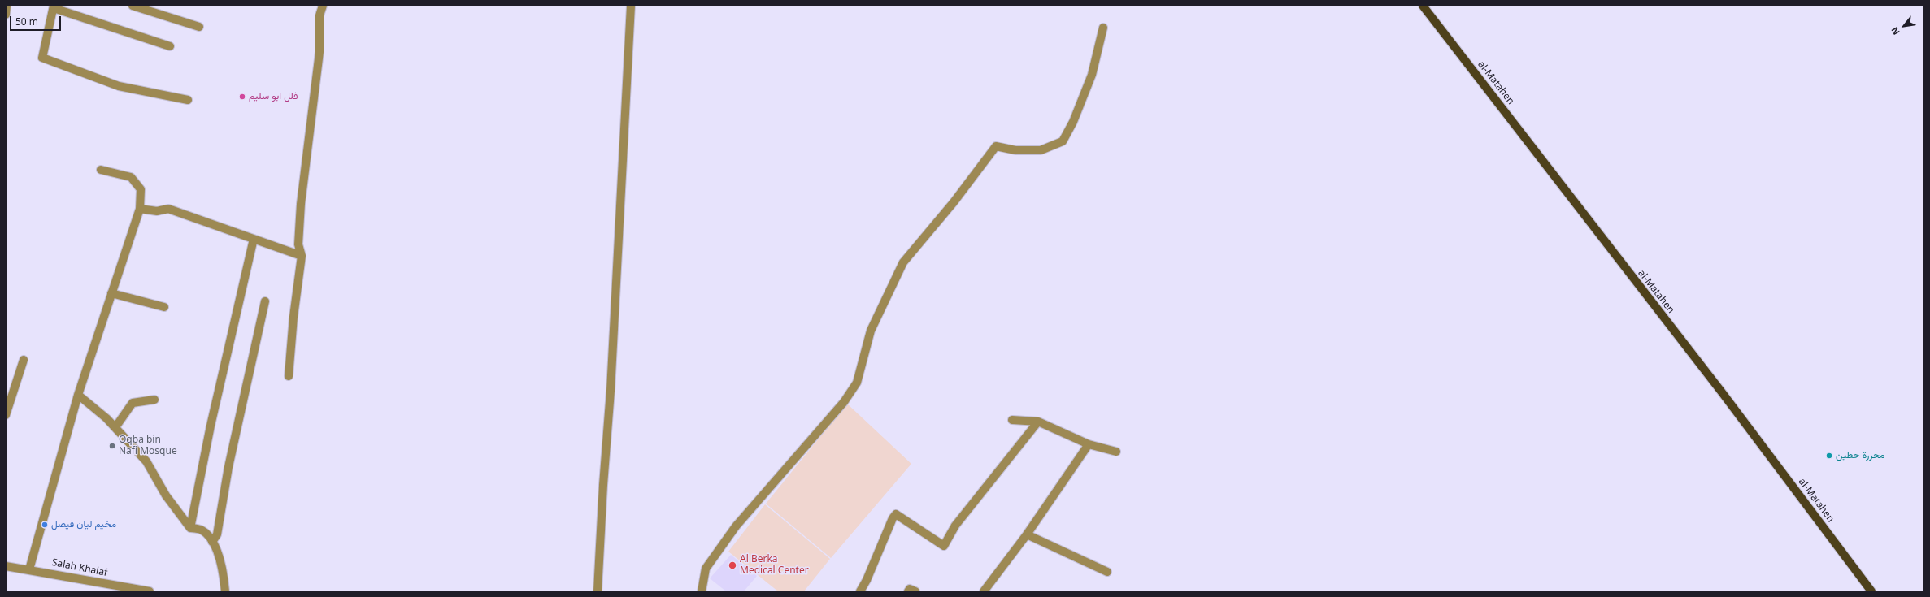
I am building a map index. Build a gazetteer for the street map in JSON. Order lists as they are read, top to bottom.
{
  "streets": {
    "main road": ["al-Matahen"],
    "street": ["Salah Khalaf"]
  },
  "places": [
    "فلل ابو سليم",
    "Oqba bin Nafi Mosque",
    "محررة حطين",
    "مخيم ليان فيصل",
    "Al Berka Medical Center"
  ],
  "scale_bar": "50 m",
  "north": "bottom left"
}
